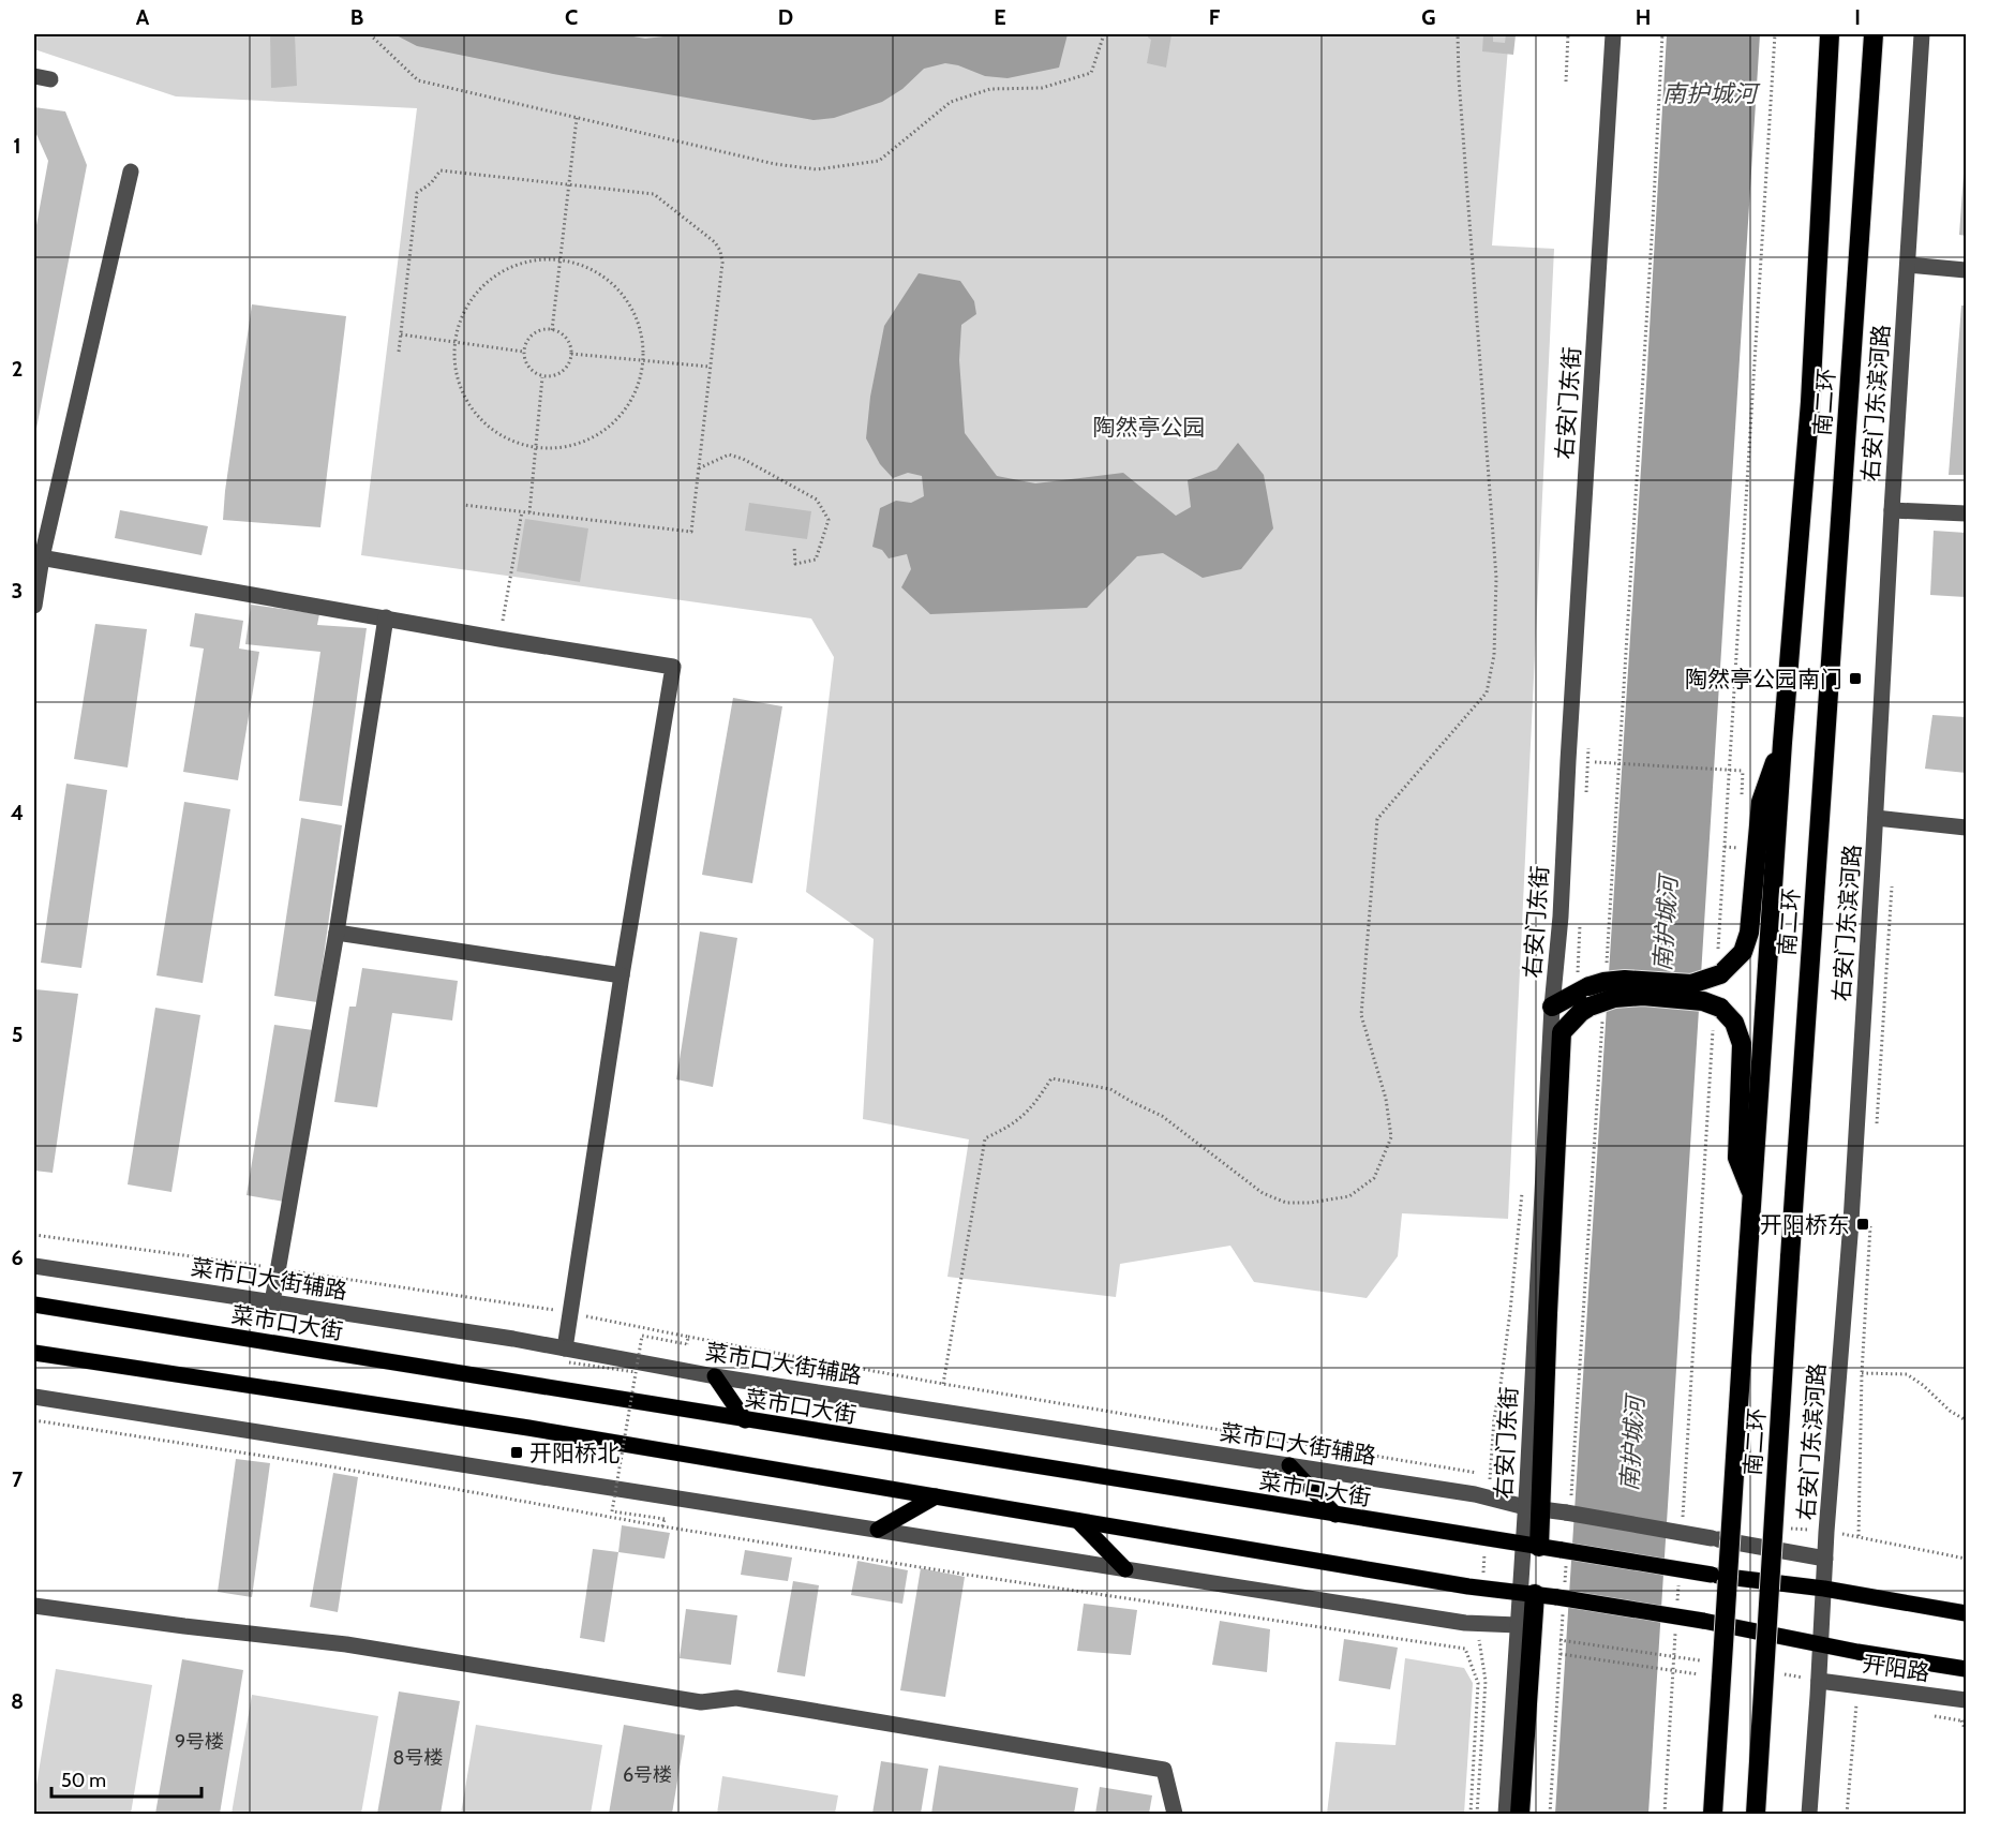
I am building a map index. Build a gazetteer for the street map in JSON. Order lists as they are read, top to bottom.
{
  "streets": {
    "highway": ["南二环"],
    "main road": ["菜市口大街", "开阳路"],
    "street": ["右安门东街", "右安门东滨河路", "菜市口大街辅路"]
  },
  "crossings": [
    ["右安门东街", "菜市口大街辅路"],
    ["右安门东滨河路", "菜市口大街辅路"],
    ["右安门东滨河路", "菜市口大街"],
    ["右安门东滨河路", "开阳路"]
  ],
  "water": ["南护城河"],
  "parks": ["陶然亭公园"],
  "places": {
    "transit": ["陶然亭公园南门", "开阳桥东", "开阳桥北"]
  },
  "house_numbers": ["9号楼", "8号楼", "6号楼"],
  "scale_bar": "50 m",
  "grid": {
    "columns": [
      "A",
      "B",
      "C",
      "D",
      "E",
      "F",
      "G",
      "H",
      "I"
    ],
    "rows": [
      "1",
      "2",
      "3",
      "4",
      "5",
      "6",
      "7",
      "8"
    ]
  }
}
